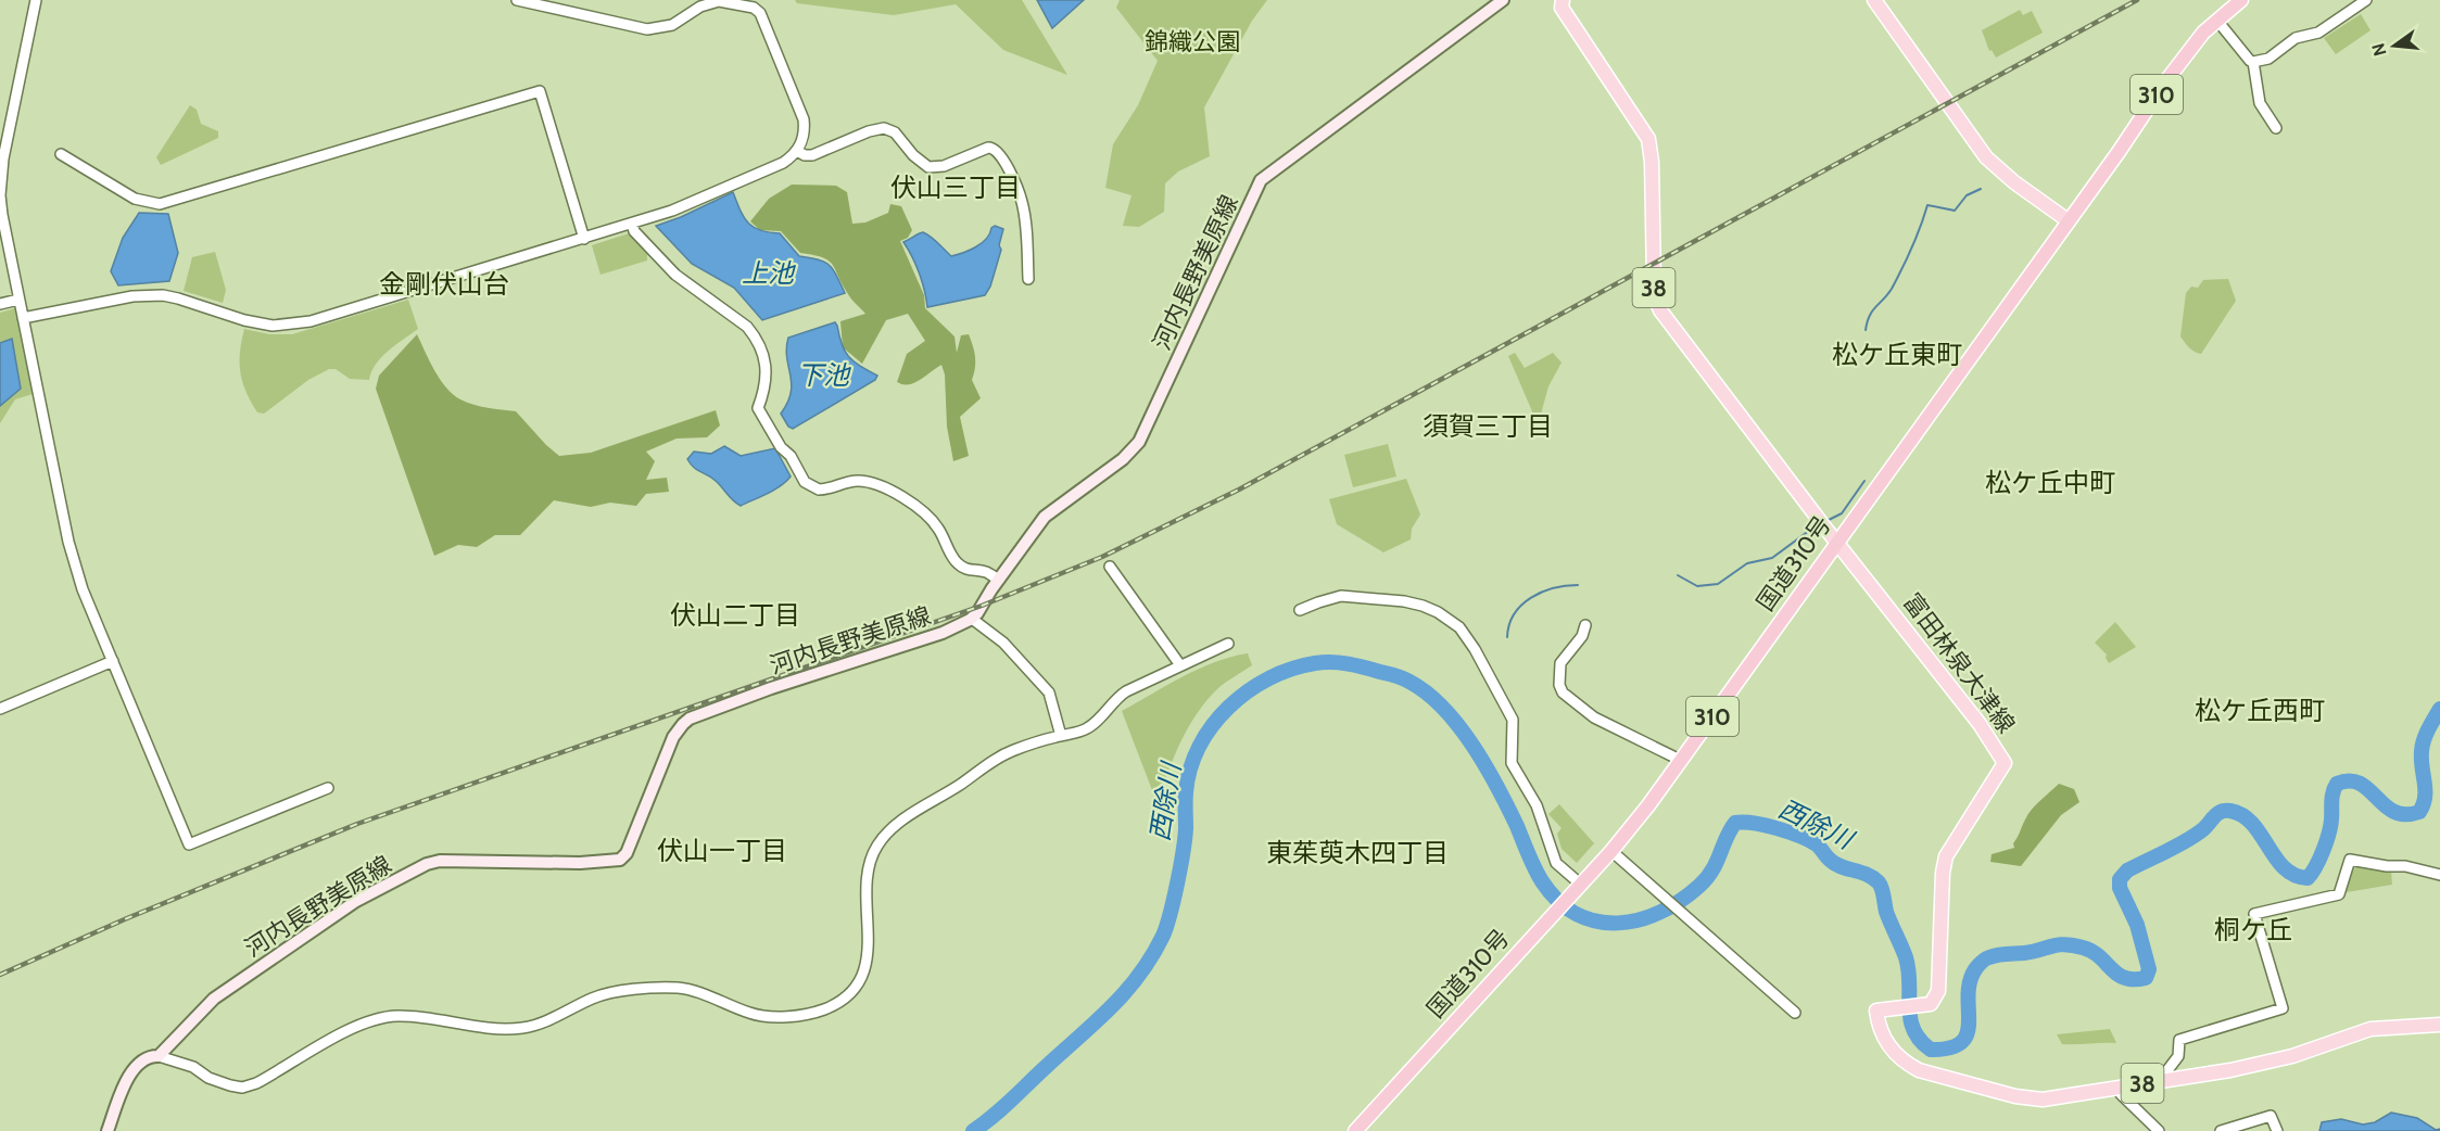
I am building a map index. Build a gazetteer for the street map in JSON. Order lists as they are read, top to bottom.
{
  "streets": {
    "highway": ["310", "国道310号"],
    "main road": ["河内長野美原線", "38", "富田林泉大津線"]
  },
  "crossings": [
    ["国道310号", "富田林泉大津線"]
  ],
  "districts": [
    "伏山三丁目",
    "金剛伏山台",
    "松ケ丘東町",
    "須賀三丁目",
    "松ケ丘中町",
    "伏山二丁目",
    "松ケ丘西町",
    "伏山一丁目",
    "東茱萸木四丁目",
    "桐ケ丘"
  ],
  "water": ["上池", "下池", "西除川"],
  "parks": ["錦織公園"],
  "north": "left"
}
